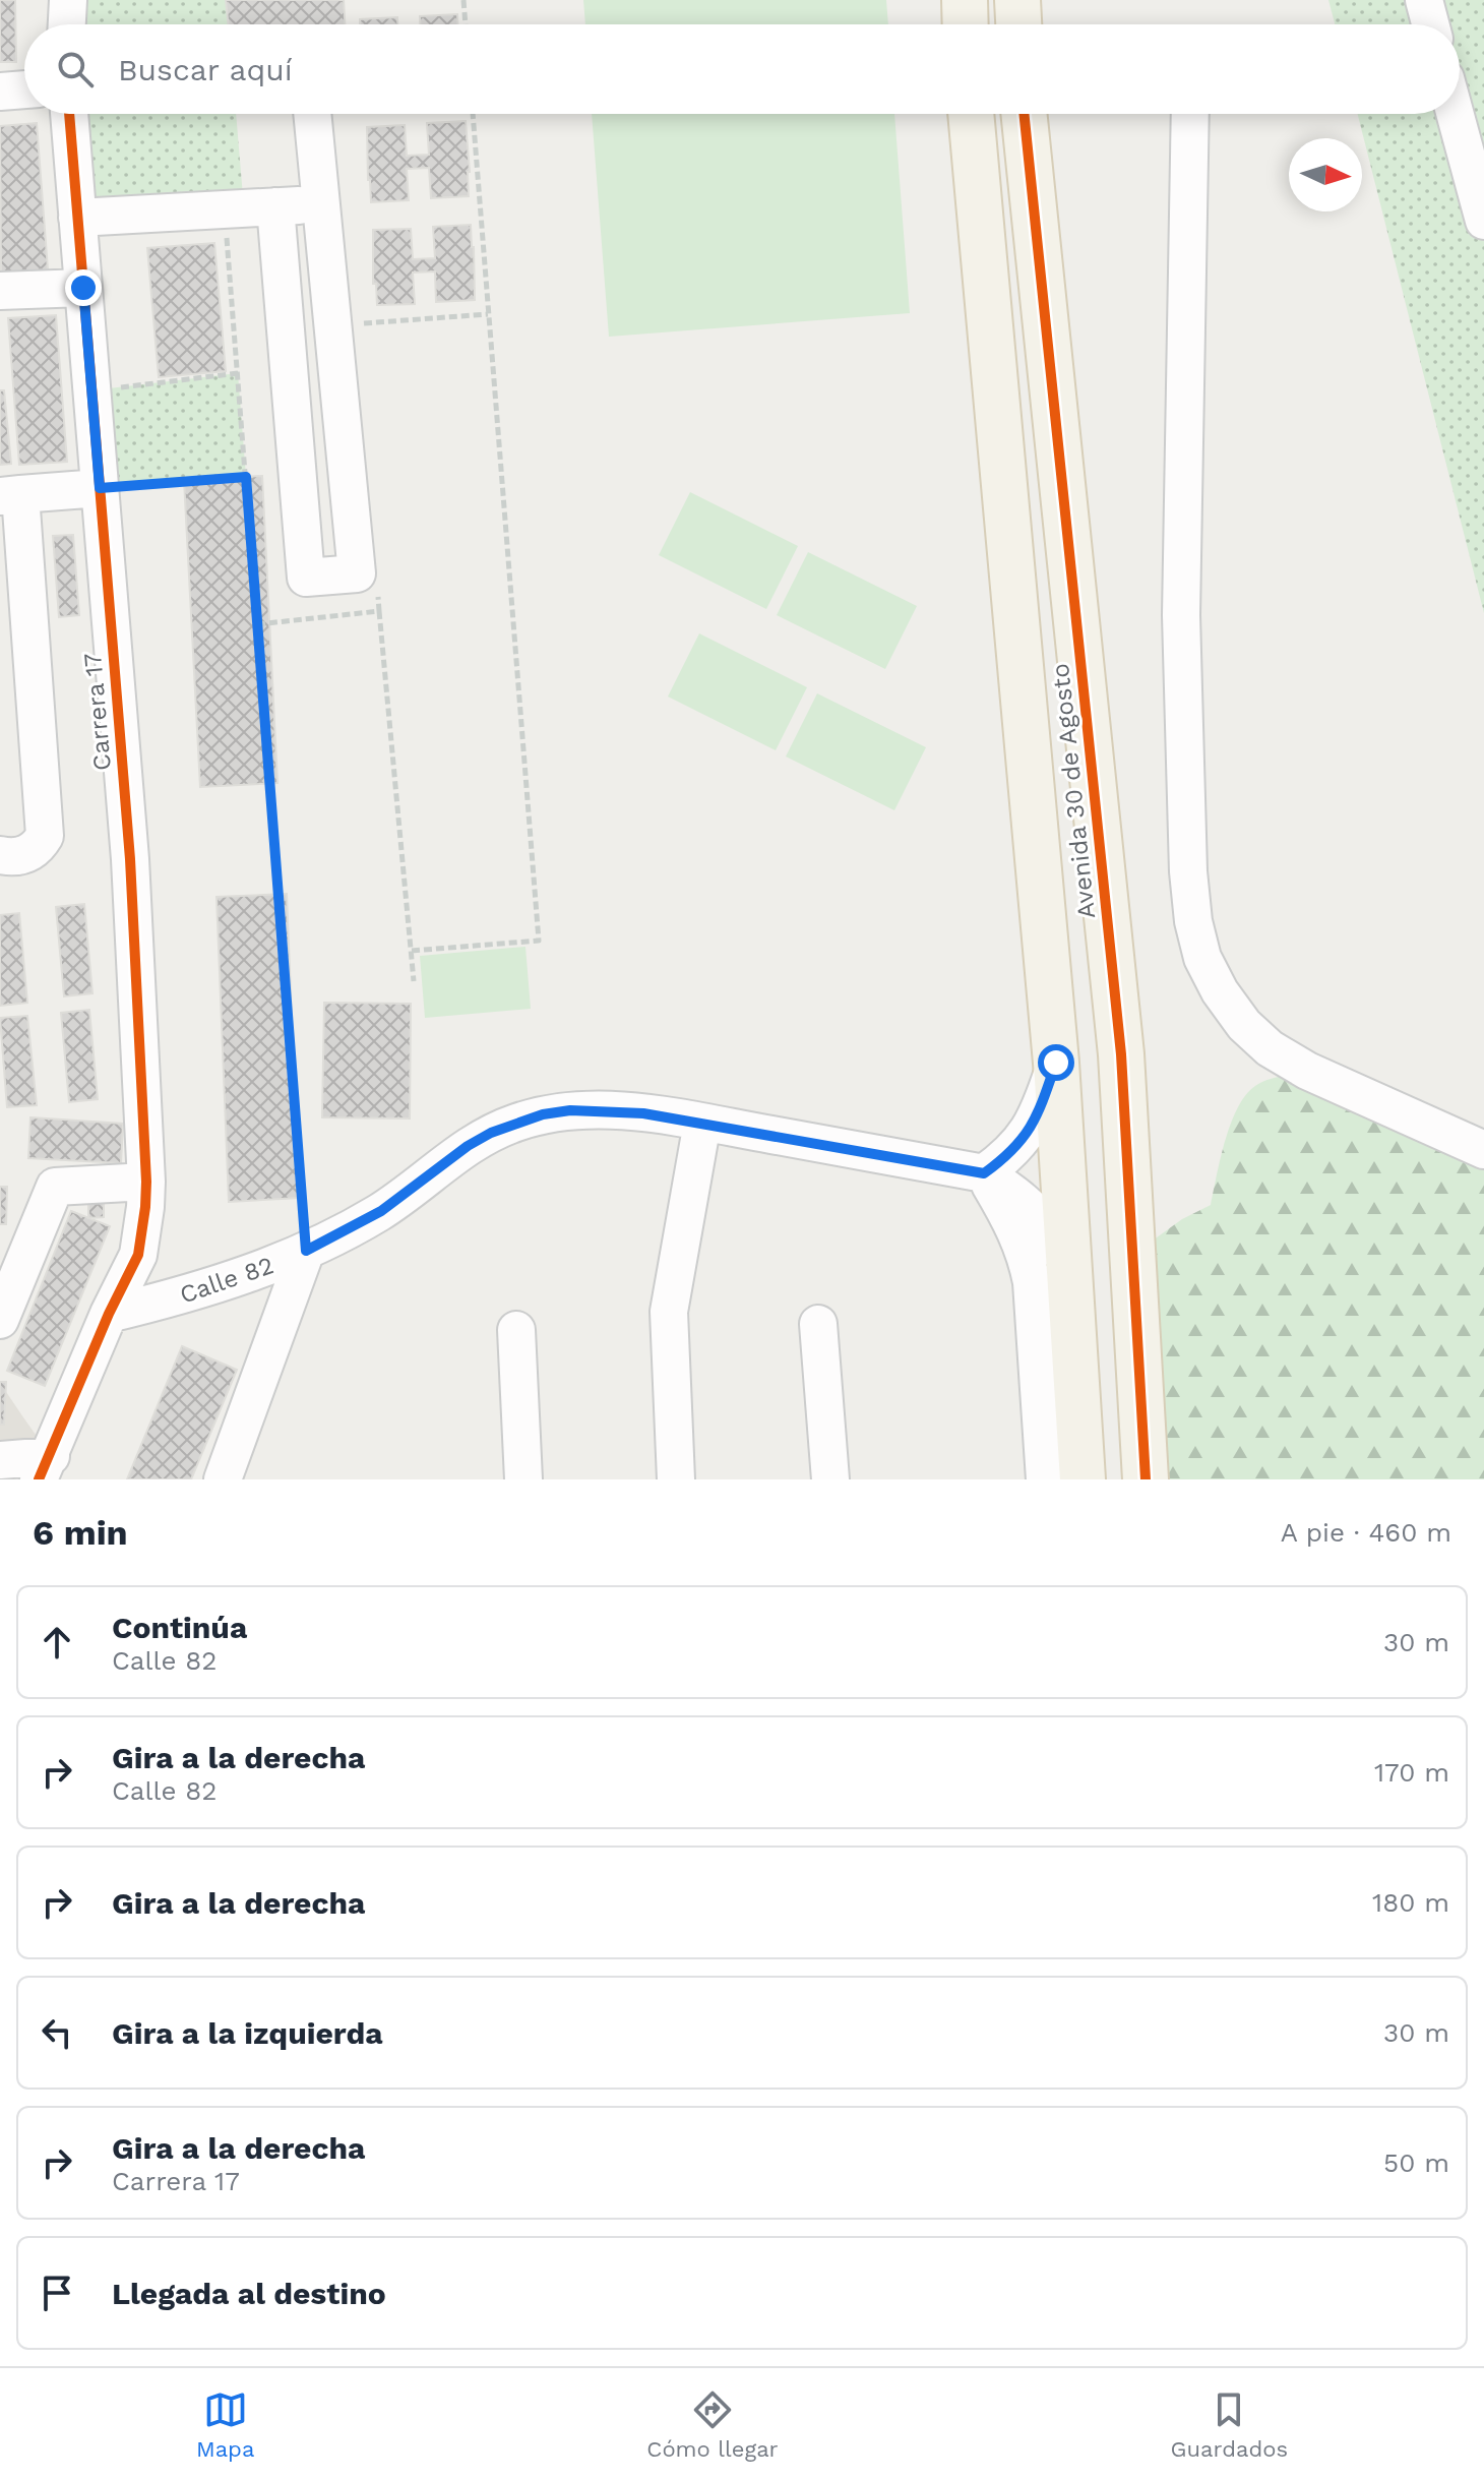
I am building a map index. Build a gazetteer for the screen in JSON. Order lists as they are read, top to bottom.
{
  "streets": {
    "main road": ["Avenida 30 de Agosto"],
    "street": ["Carrera 17", "Calle 82"]
  },
  "crossings": [
    ["Carrera 17", "Calle 82"],
    ["Avenida 30 de Agosto", "Calle 82"]
  ],
  "north": "right",
  "page": {
    "search": "Buscar aquí",
    "heading": ["6 min", "A pie · 460 m"],
    "list": [
      ["Continúa", "Calle 82", "30 m"],
      ["Gira a la derecha", "Calle 82", "170 m"],
      ["Gira a la derecha", "180 m"],
      ["Gira a la izquierda", "30 m"],
      ["Gira a la derecha", "Carrera 17", "50 m"],
      "Llegada al destino"
    ],
    "nav": ["Mapa", "Cómo llegar", "Guardados"]
  }
}
